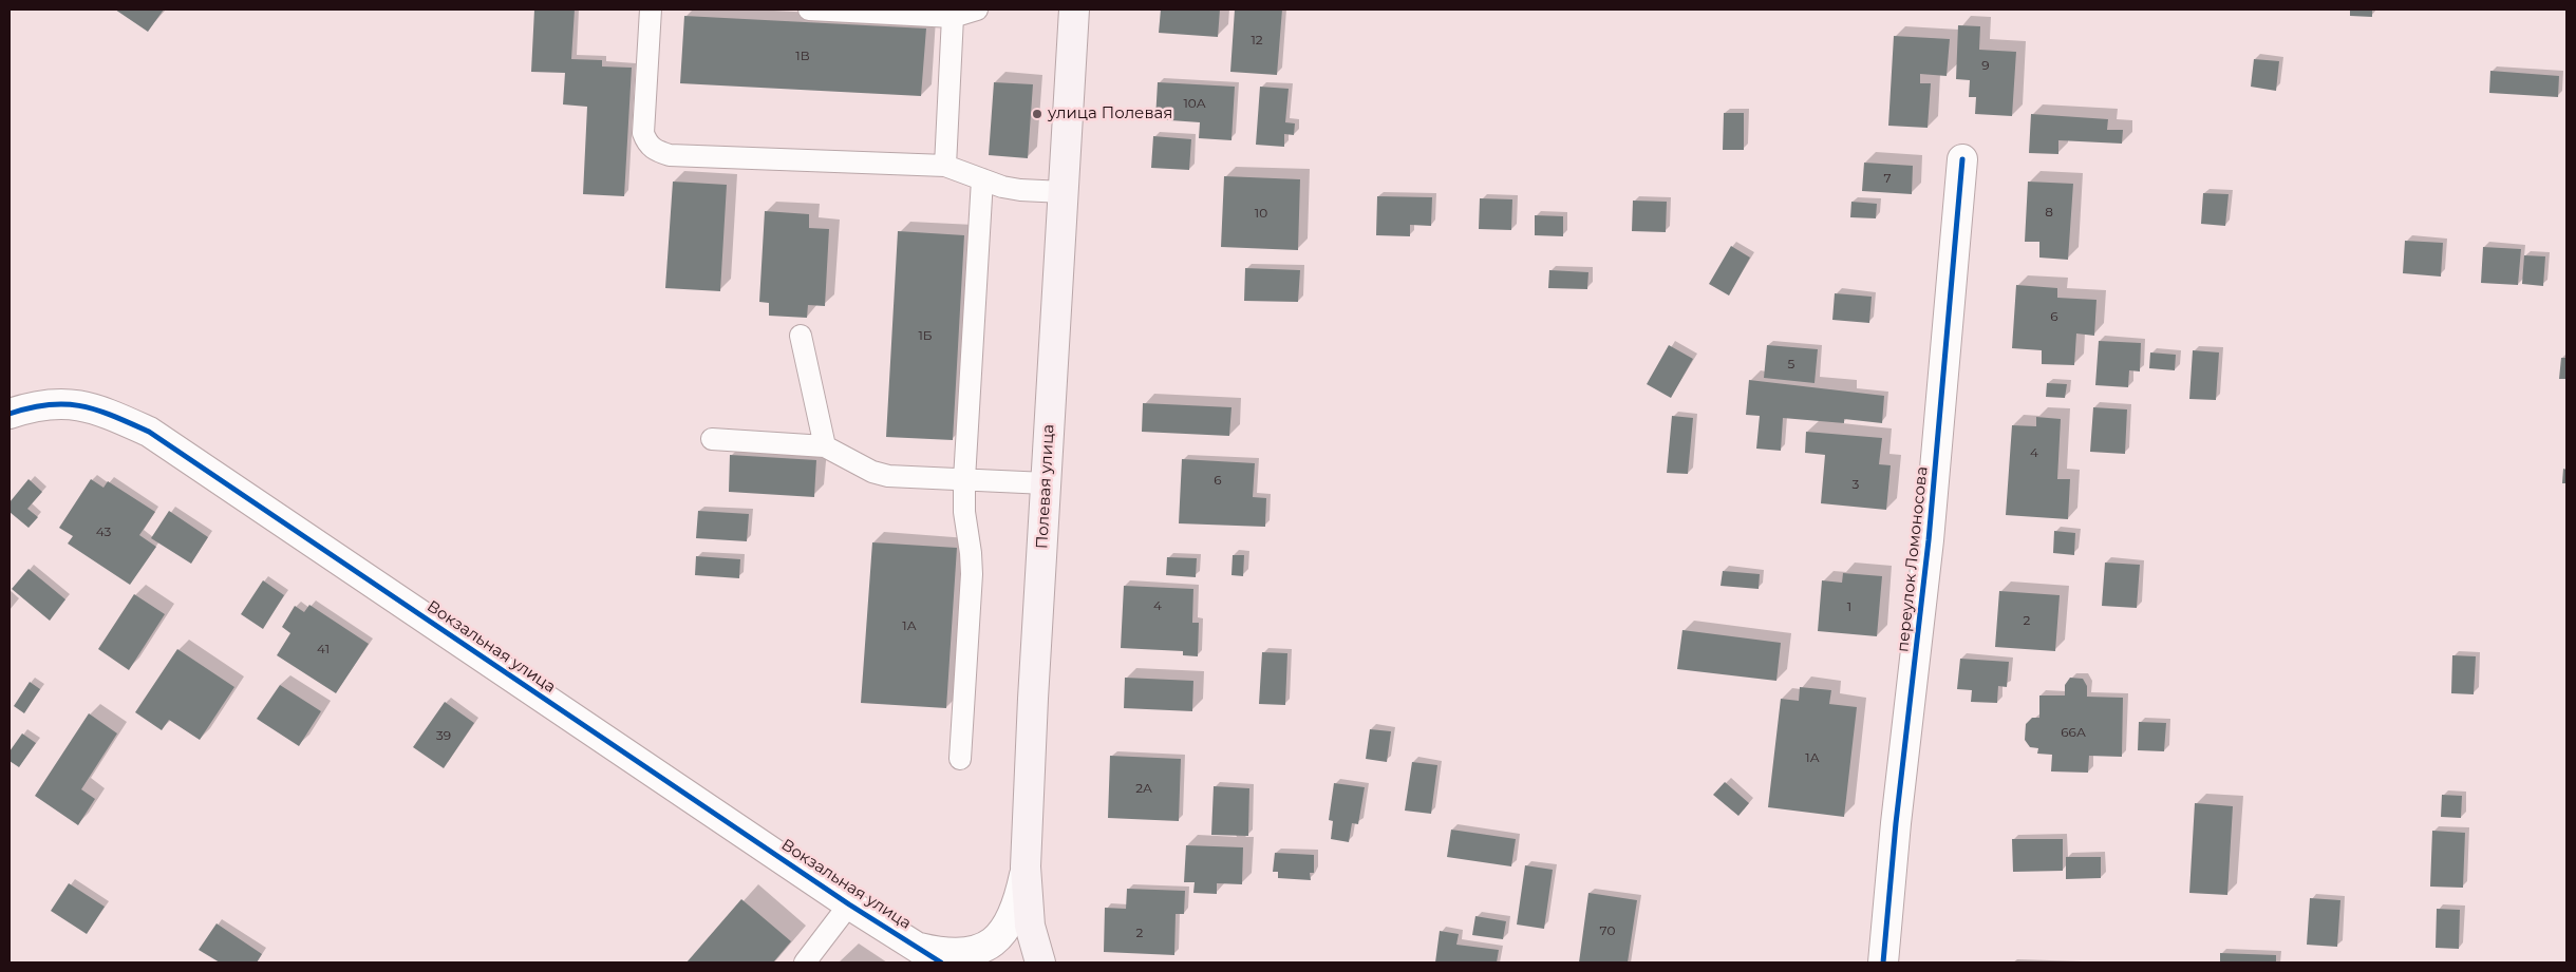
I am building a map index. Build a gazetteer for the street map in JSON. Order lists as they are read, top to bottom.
{
  "streets": {
    "main road": ["Полевая улица"],
    "street": ["переулок Ломоносова", "Вокзальная улица"]
  },
  "places": ["улица Полевая"],
  "house_numbers": [
    "12",
    "1В",
    "9",
    "10А",
    "7",
    "8",
    "10",
    "6",
    "1Б",
    "5",
    "4",
    "6",
    "3",
    "43",
    "4",
    "1",
    "2",
    "1А",
    "41",
    "66А",
    "39",
    "1А",
    "2А",
    "70",
    "2"
  ]
}
